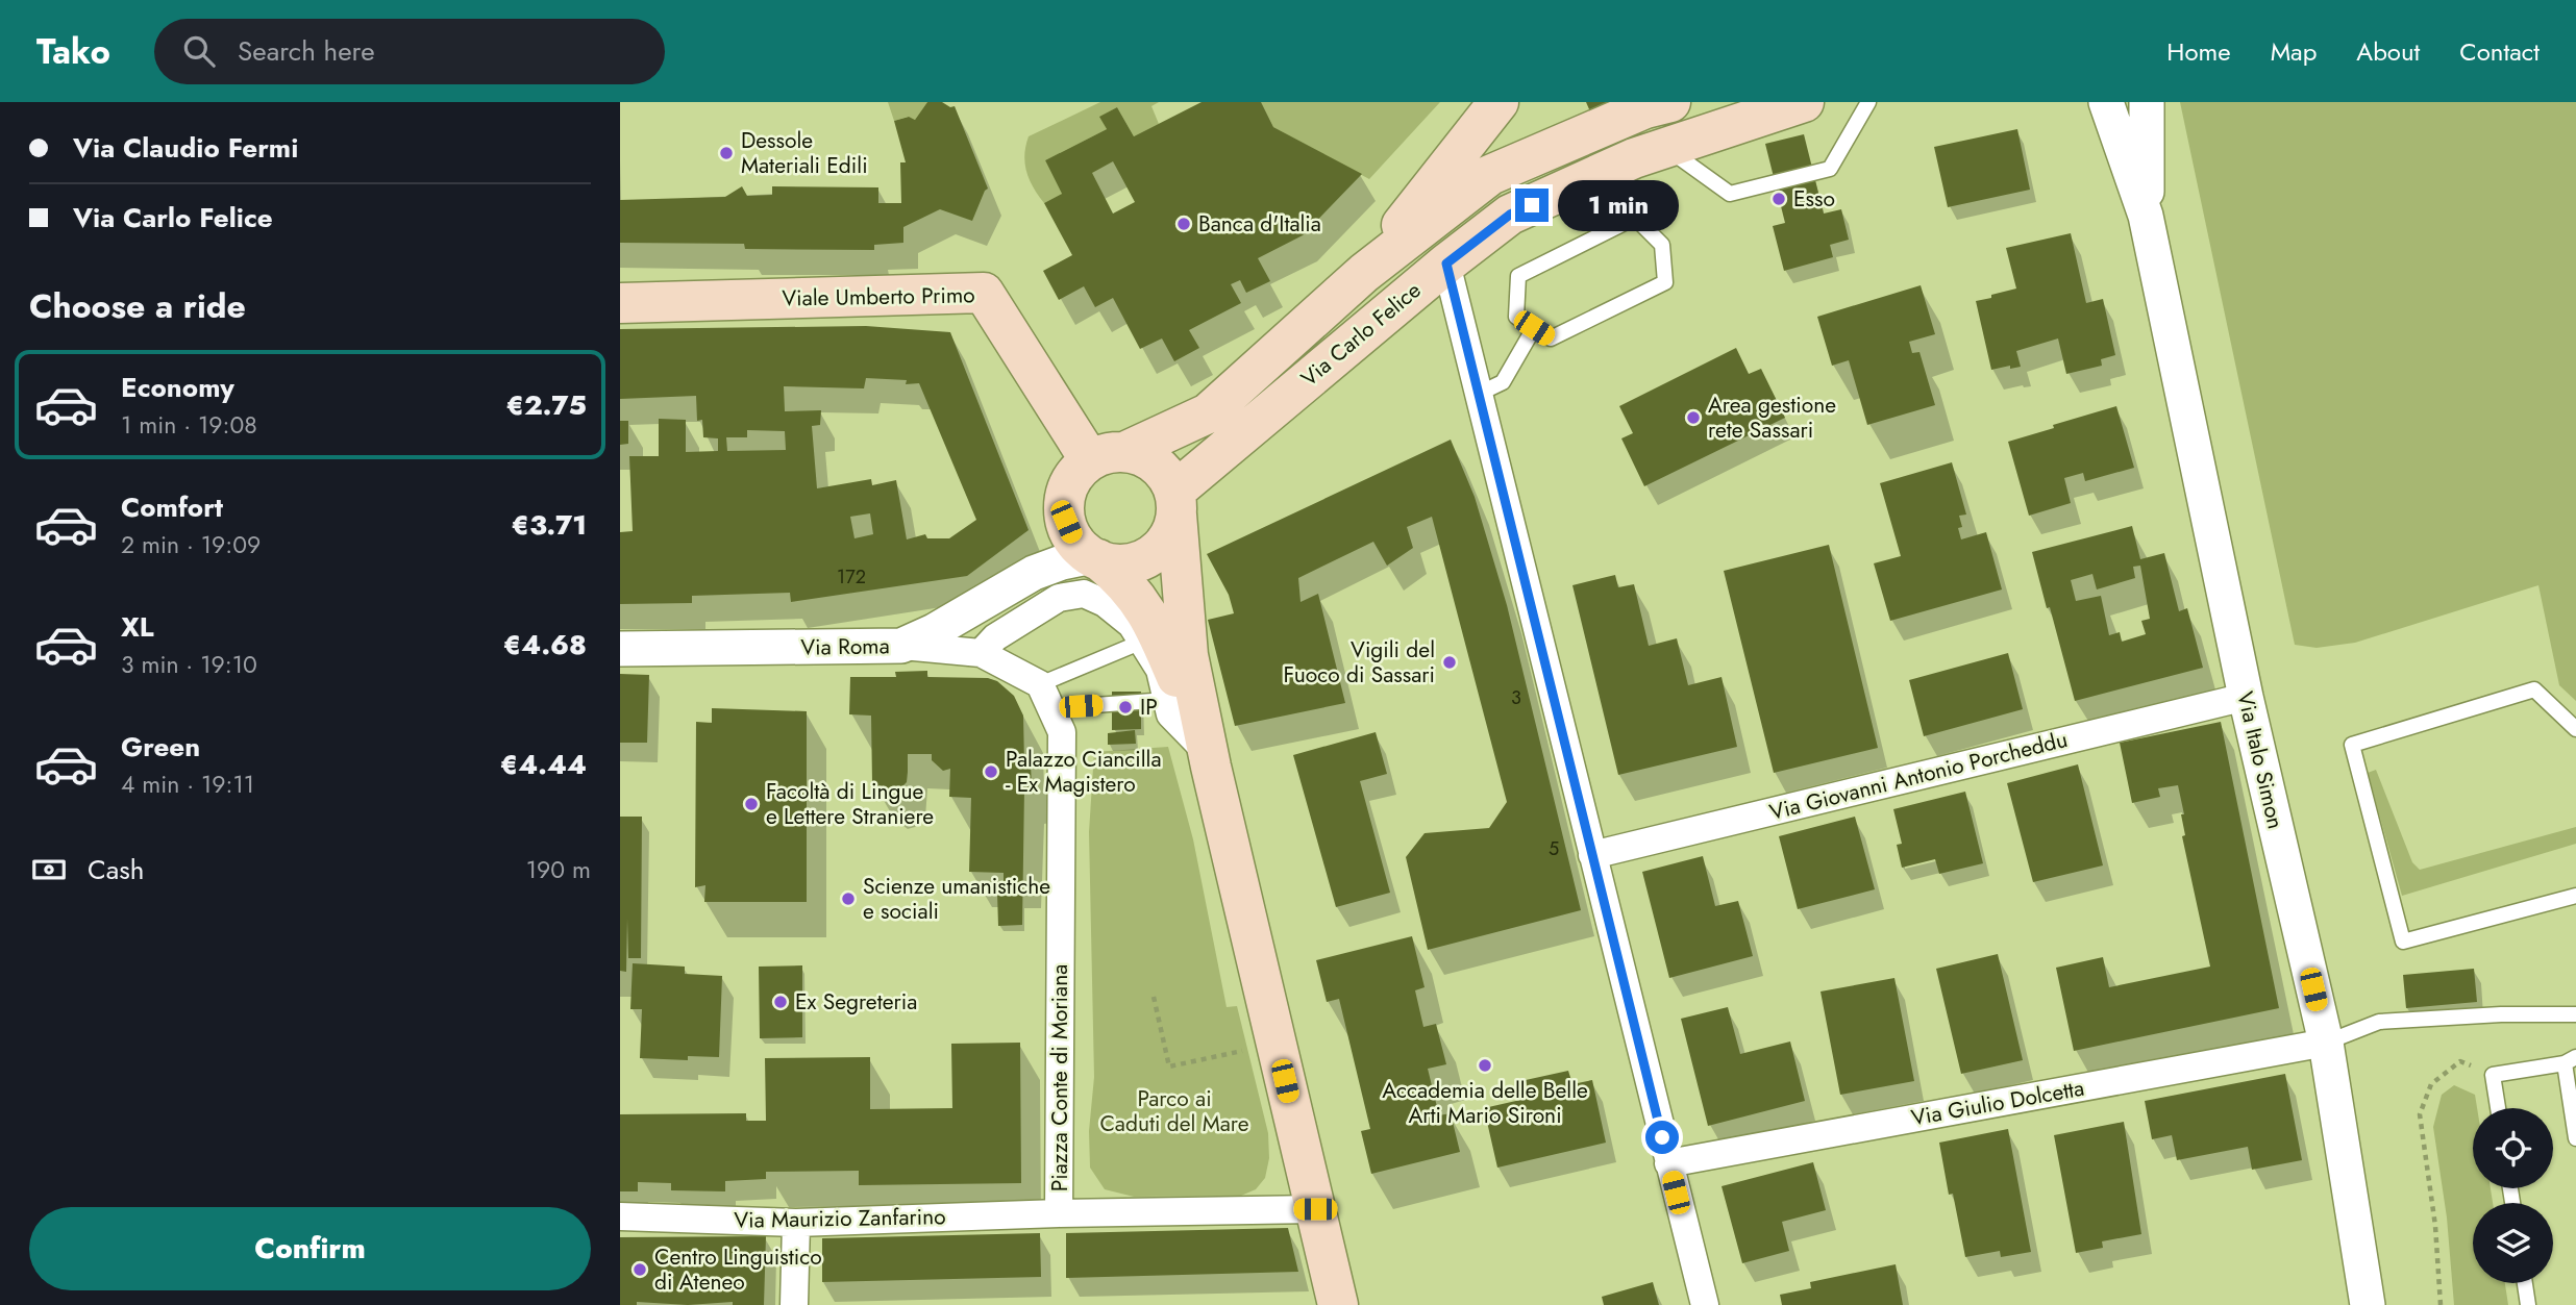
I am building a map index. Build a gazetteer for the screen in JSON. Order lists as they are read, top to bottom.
{
  "streets": {
    "main road": ["Viale Umberto Primo", "Via Carlo Felice"],
    "street": [
      "Via Roma",
      "Via Italo Simon",
      "Via Giovanni Antonio Porcheddu",
      "Piazza Conte di Moriana",
      "Via Giulio Dolcetta",
      "Via Maurizio Zanfarino"
    ]
  },
  "crossings": [
    ["Viale Umberto Primo", "Via Carlo Felice"],
    ["Viale Umberto Primo", "Via Roma"],
    ["Via Carlo Felice", "Via Roma"],
    ["Via Italo Simon", "Via Giovanni Antonio Porcheddu"],
    ["Via Italo Simon", "Via Giulio Dolcetta"],
    ["Piazza Conte di Moriana", "Via Maurizio Zanfarino"]
  ],
  "parks": ["Parco ai Caduti del Mare"],
  "places": [
    "Dessole Materiali Edili",
    "Esso",
    "Banca d'Italia",
    "Area gestione rete Sassari",
    "Vigili del Fuoco di Sassari",
    "IP",
    "Palazzo Ciancilla - Ex Magistero",
    "Facoltà di Lingue e Lettere Straniere",
    "Scienze umanistiche e sociali",
    "Ex Segreteria",
    "Accademia delle Belle Arti Mario Sironi",
    "Centro Linguistico di Ateneo"
  ],
  "house_numbers": ["172", "3", "5"],
  "page": {
    "header": "Tako",
    "search": "Search here",
    "nav": [
      "Home",
      "Map",
      "About",
      "Contact"
    ],
    "banner": ["Via Claudio Fermi", "Via Carlo Felice"],
    "bubble": "1 min",
    "heading": "Choose a ride",
    "list": [
      {
        "name": "Economy",
        "note": "1 min · 19:08",
        "value": "€2.75"
      },
      {
        "name": "Comfort",
        "note": "2 min · 19:09",
        "value": "€3.71"
      },
      {
        "name": "XL",
        "note": "3 min · 19:10",
        "value": "€4.68"
      },
      {
        "name": "Green",
        "note": "4 min · 19:11",
        "value": "€4.44"
      }
    ],
    "pay": ["Cash", "190 m"],
    "buttons": "Confirm"
  }
}
